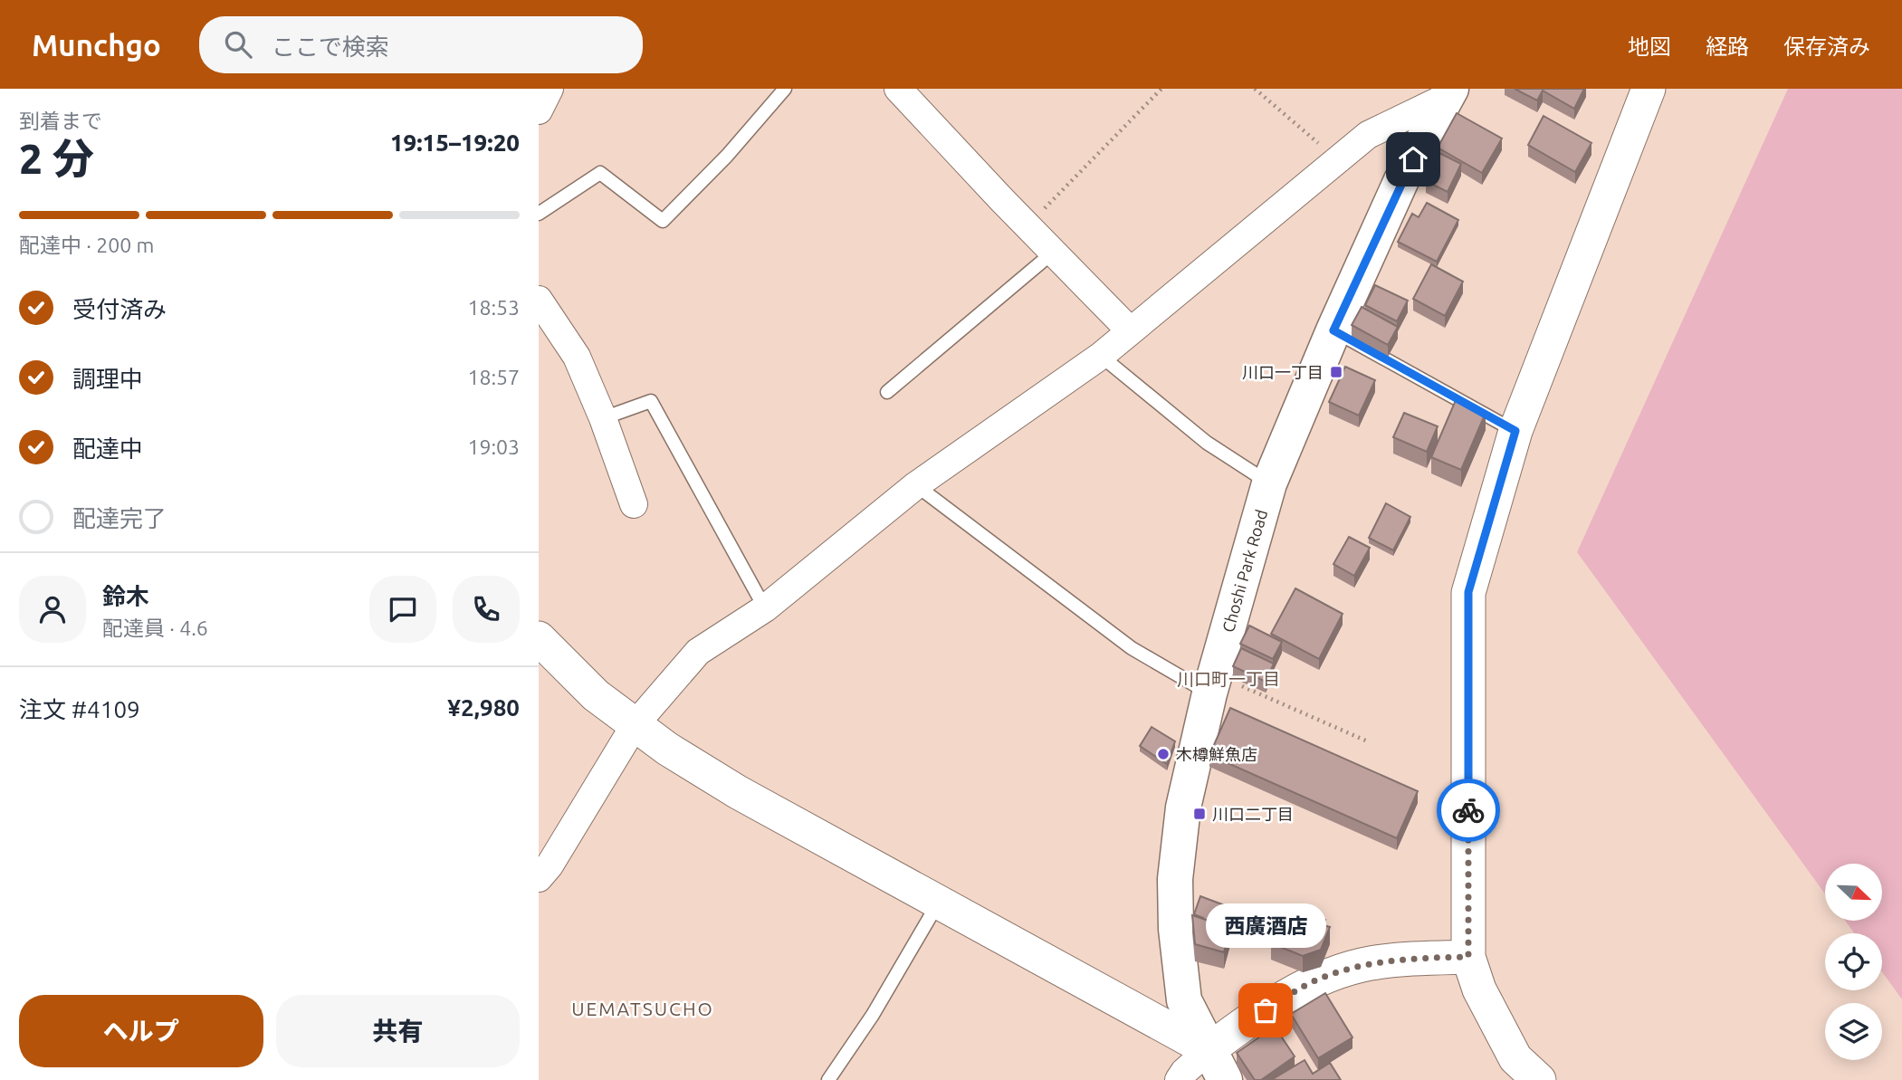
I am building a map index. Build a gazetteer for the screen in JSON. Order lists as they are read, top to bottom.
{
  "streets": {
    "main road": ["Choshi Park Road"]
  },
  "districts": ["川口町一丁目", "UEMATSUCHO"],
  "places": {
    "transit": ["川口一丁目", "川口二丁目"],
    "other": ["木樽鮮魚店", "西廣酒店"]
  },
  "north": "bottom right",
  "page": {
    "header": "Munchgo",
    "search": "ここで検索",
    "nav": ["地図", "経路", "保存済み"],
    "heading": ["2 分", "到着まで", "19:15–19:20"],
    "panel": [
      "鈴木",
      "配達員 · 4.6",
      "注文 #4109",
      "¥2,980"
    ],
    "bar": "配達中 · 200 m",
    "list": [
      ["受付済み", "18:53"],
      ["調理中", "18:57"],
      ["配達中", "19:03"],
      "配達完了"
    ],
    "bubble": "西廣酒店",
    "buttons": ["ヘルプ", "共有"]
  }
}
